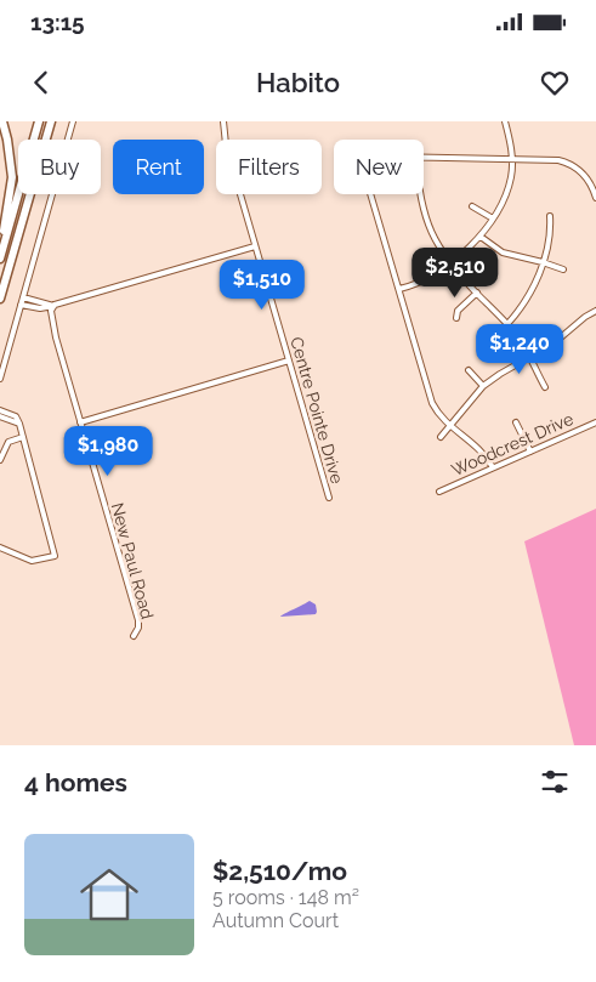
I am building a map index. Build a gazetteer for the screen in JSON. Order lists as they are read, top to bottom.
{
  "streets": {
    "street": ["Centre Pointe Drive", "Woodcrest Drive", "New Paul Road"]
  },
  "page": {
    "status": "13:15",
    "header": "Habito",
    "chip": [
      "Buy",
      "Rent",
      "Filters",
      "New"
    ],
    "price": [
      "$2,510",
      "$1,510",
      "$1,240",
      "$1,980"
    ],
    "heading": "4 homes",
    "list": [
      {
        "name": "$2,510/mo",
        "note": "5 rooms · 148 m² · Autumn Court"
      }
    ]
  }
}
